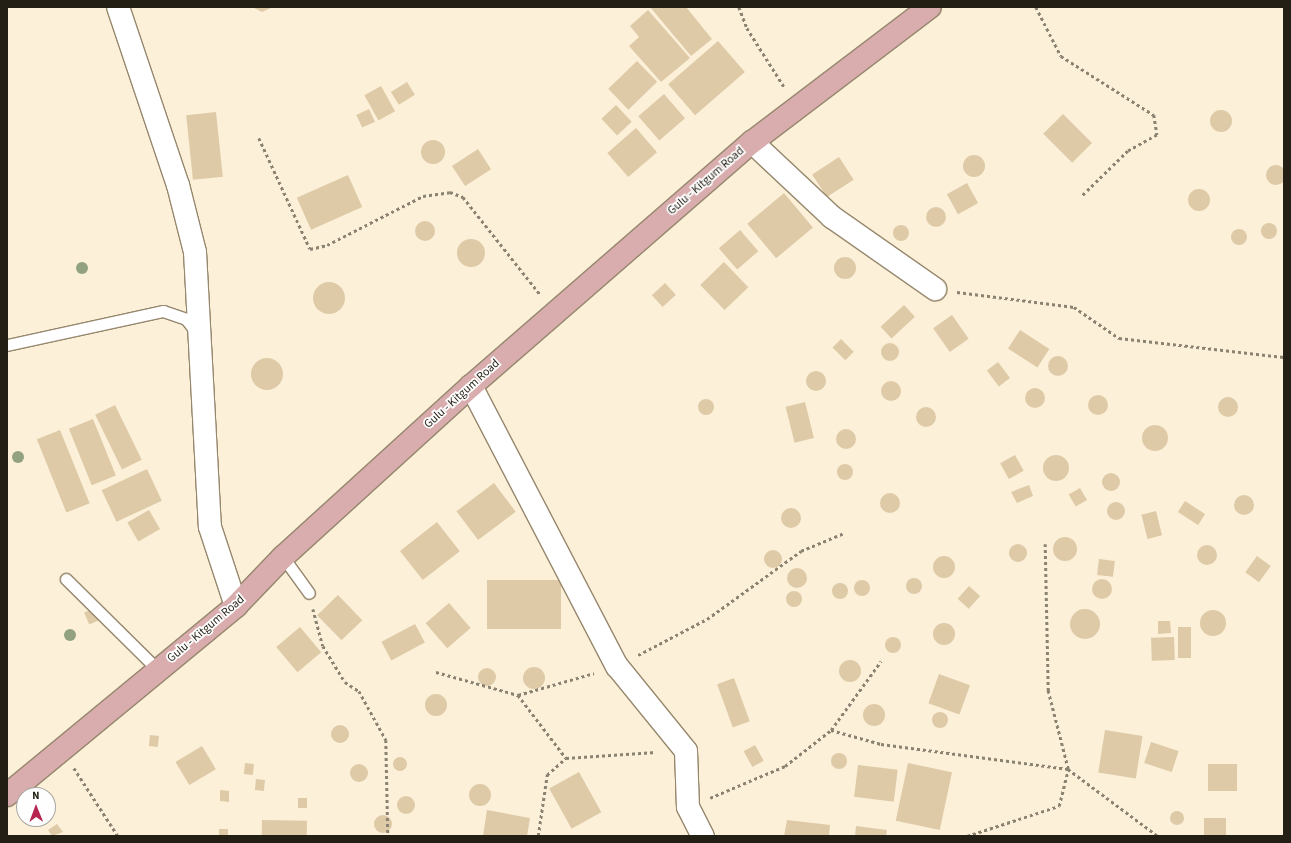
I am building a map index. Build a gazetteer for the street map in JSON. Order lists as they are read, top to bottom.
{
  "streets": {
    "main road": ["Gulu - Kitgum Road"]
  },
  "north": "top"
}
